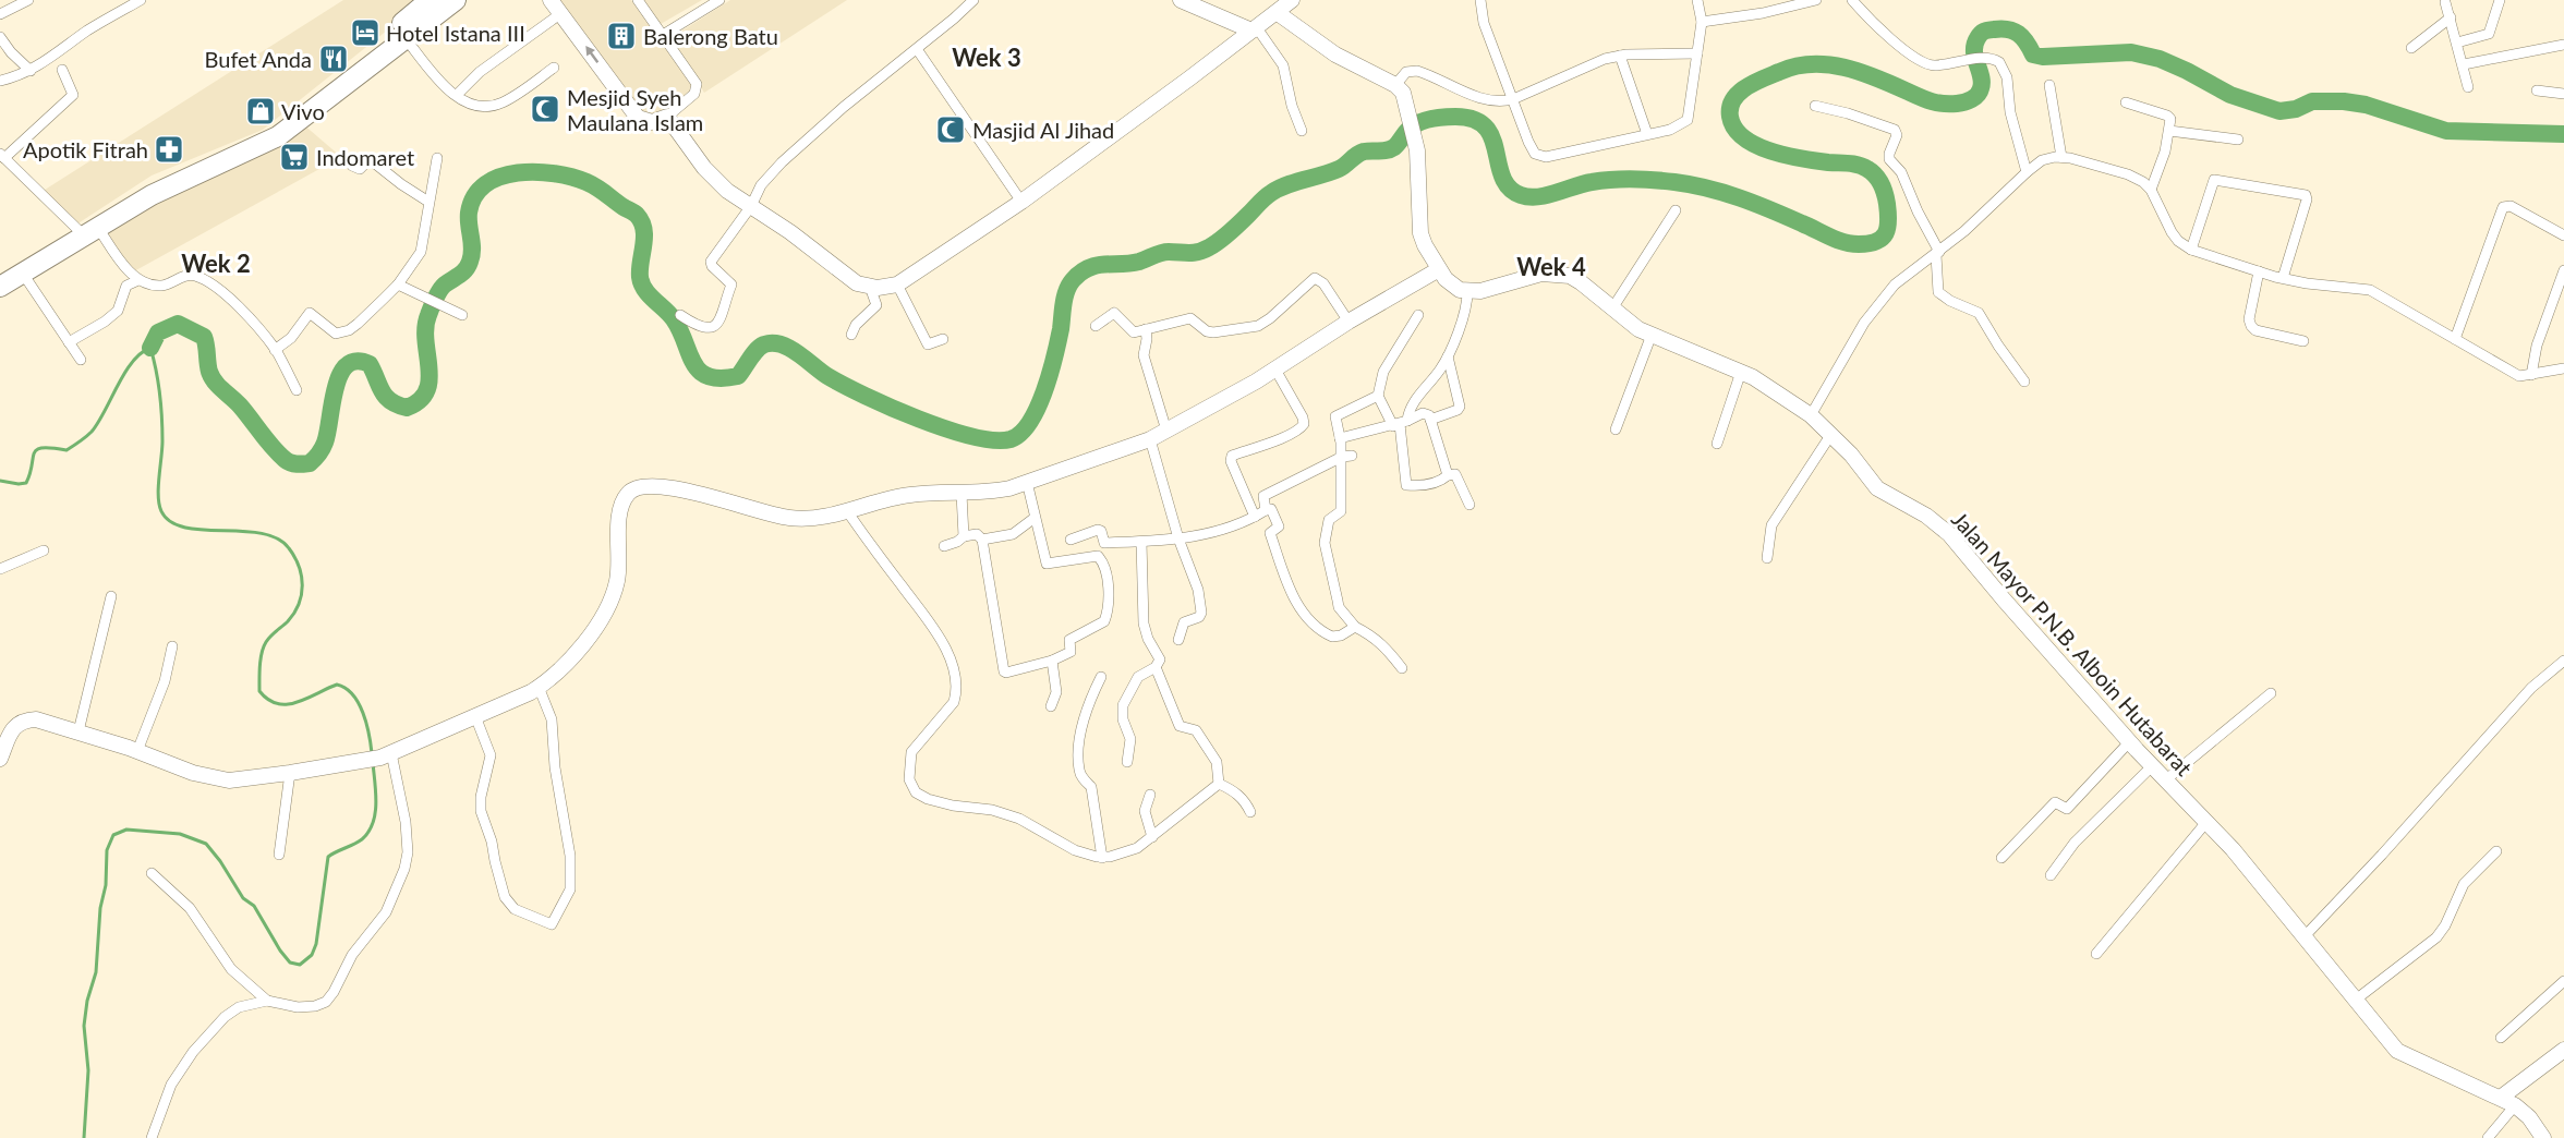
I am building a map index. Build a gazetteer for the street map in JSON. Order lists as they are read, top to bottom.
{
  "streets": {
    "main road": ["Jalan Mayor P.N.B. Alboin Hutabarat"]
  },
  "districts": ["Wek 3", "Wek 2", "Wek 4"],
  "places": {
    "hotel": ["Hotel Istana III"],
    "building": ["Balerong Batu"],
    "restaurant": ["Bufet Anda"],
    "mosque": ["Mesjid Syeh Maulana Islam", "Masjid Al Jihad"],
    "shop": ["Vivo"],
    "pharmacy": ["Apotik Fitrah"],
    "supermarket": ["Indomaret"]
  }
}
